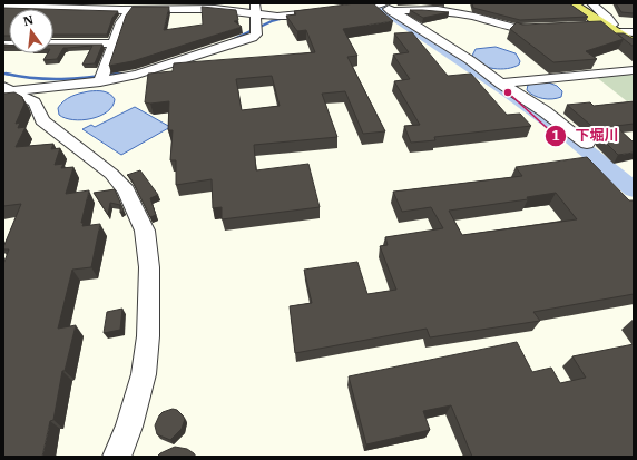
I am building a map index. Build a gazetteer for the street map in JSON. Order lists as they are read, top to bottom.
{
  "places": ["下堀川"],
  "north": "top"
}
